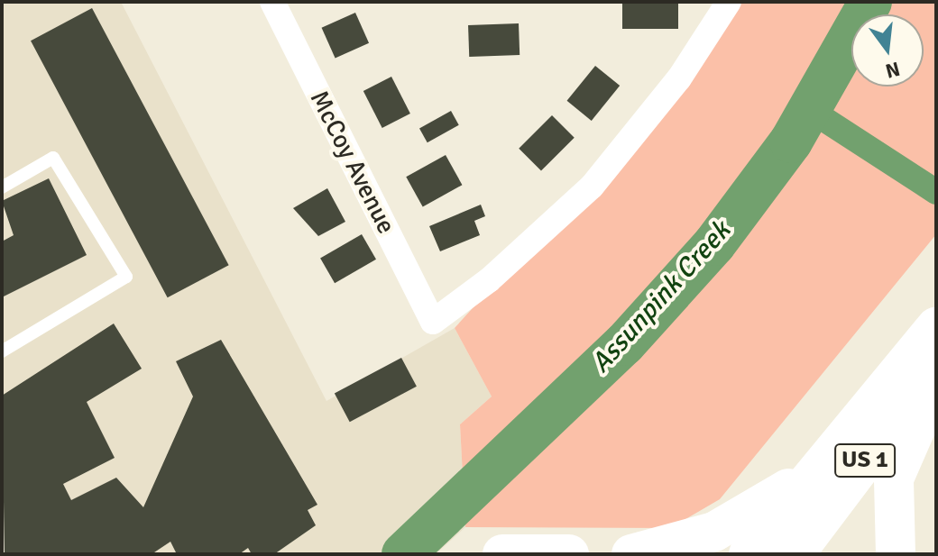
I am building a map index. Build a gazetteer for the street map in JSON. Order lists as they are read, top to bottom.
{
  "streets": {
    "highway": ["US 1"],
    "street": ["McCoy Avenue"]
  },
  "water": ["Assunpink Creek"],
  "north": "bottom"
}
